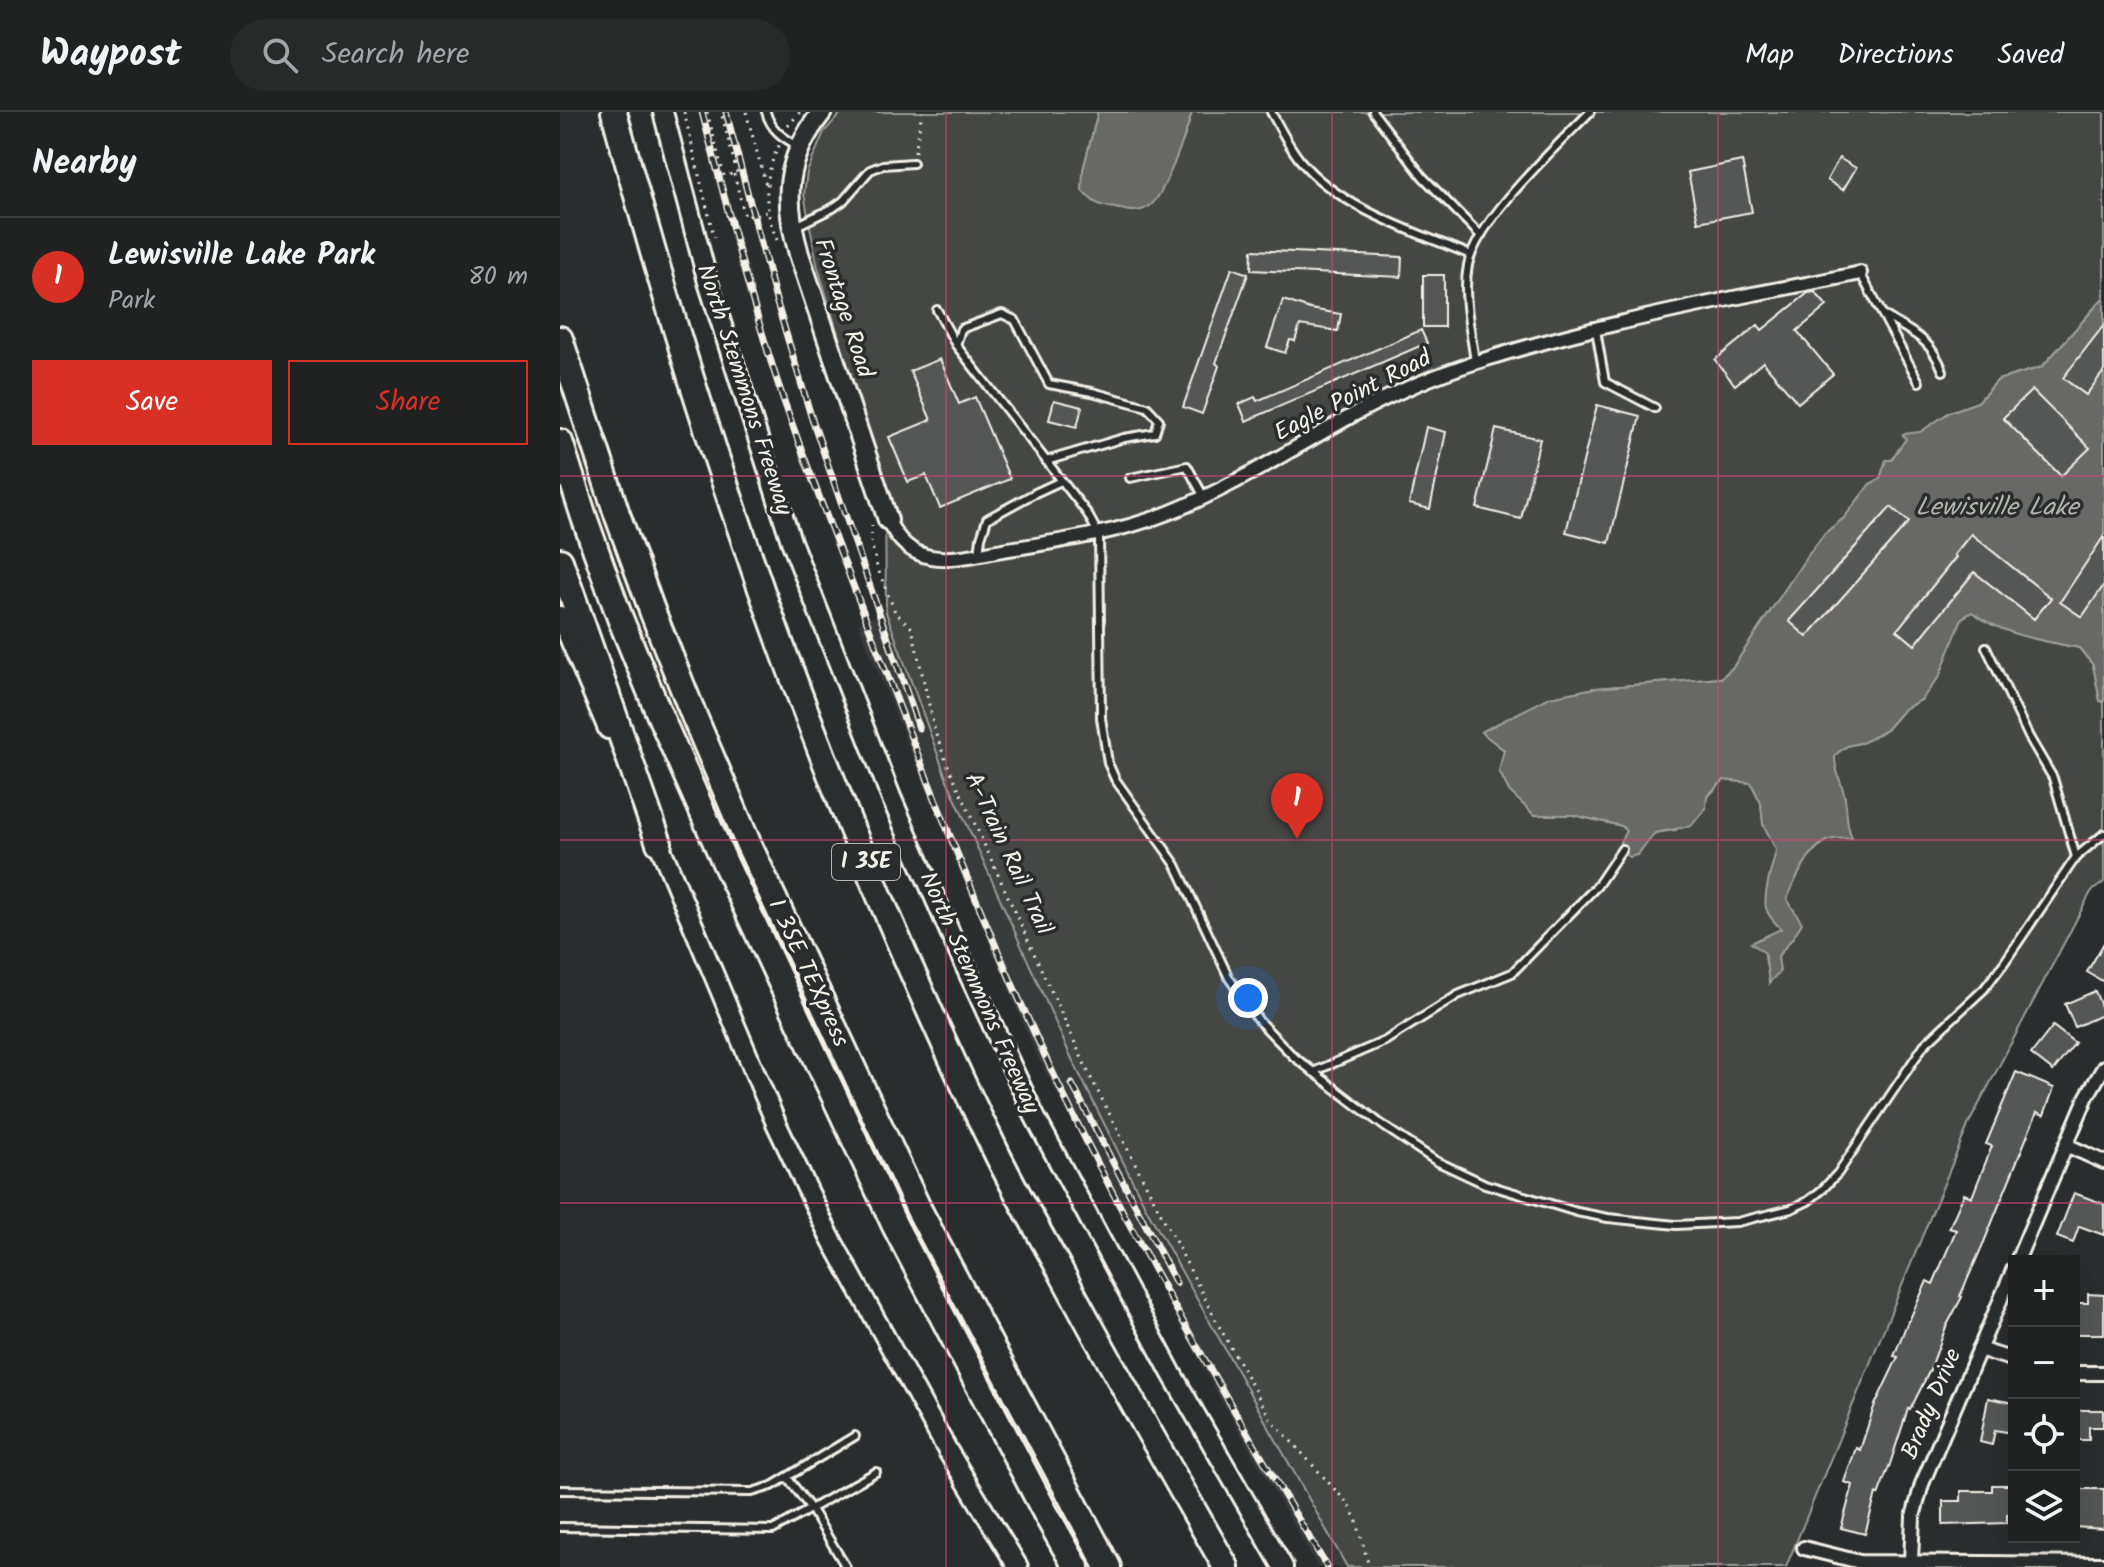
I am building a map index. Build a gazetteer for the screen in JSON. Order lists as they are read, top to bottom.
{
  "streets": {
    "highway": ["North Stemmons Freeway", "I 35E", "I 35E TEXpress"],
    "main road": ["Frontage Road"],
    "street": ["Eagle Point Road", "Brady Drive"],
    "path": ["A-Train Rail Trail"]
  },
  "crossings": [
    ["Frontage Road", "Eagle Point Road"],
    ["Frontage Road", "A-Train Rail Trail"],
    ["Eagle Point Road", "A-Train Rail Trail"]
  ],
  "water": ["Lewisville Lake"],
  "page": {
    "header": "Waypost",
    "search": "Search here",
    "nav": ["Map", "Directions", "Saved"],
    "heading": "Nearby",
    "list": [
      {
        "mark": "1",
        "name": "Lewisville Lake Park",
        "note": "Park",
        "value": "80 m"
      }
    ],
    "buttons": ["Save", "Share"],
    "pins": "1",
    "map_buttons": ["+", "−"]
  }
}
